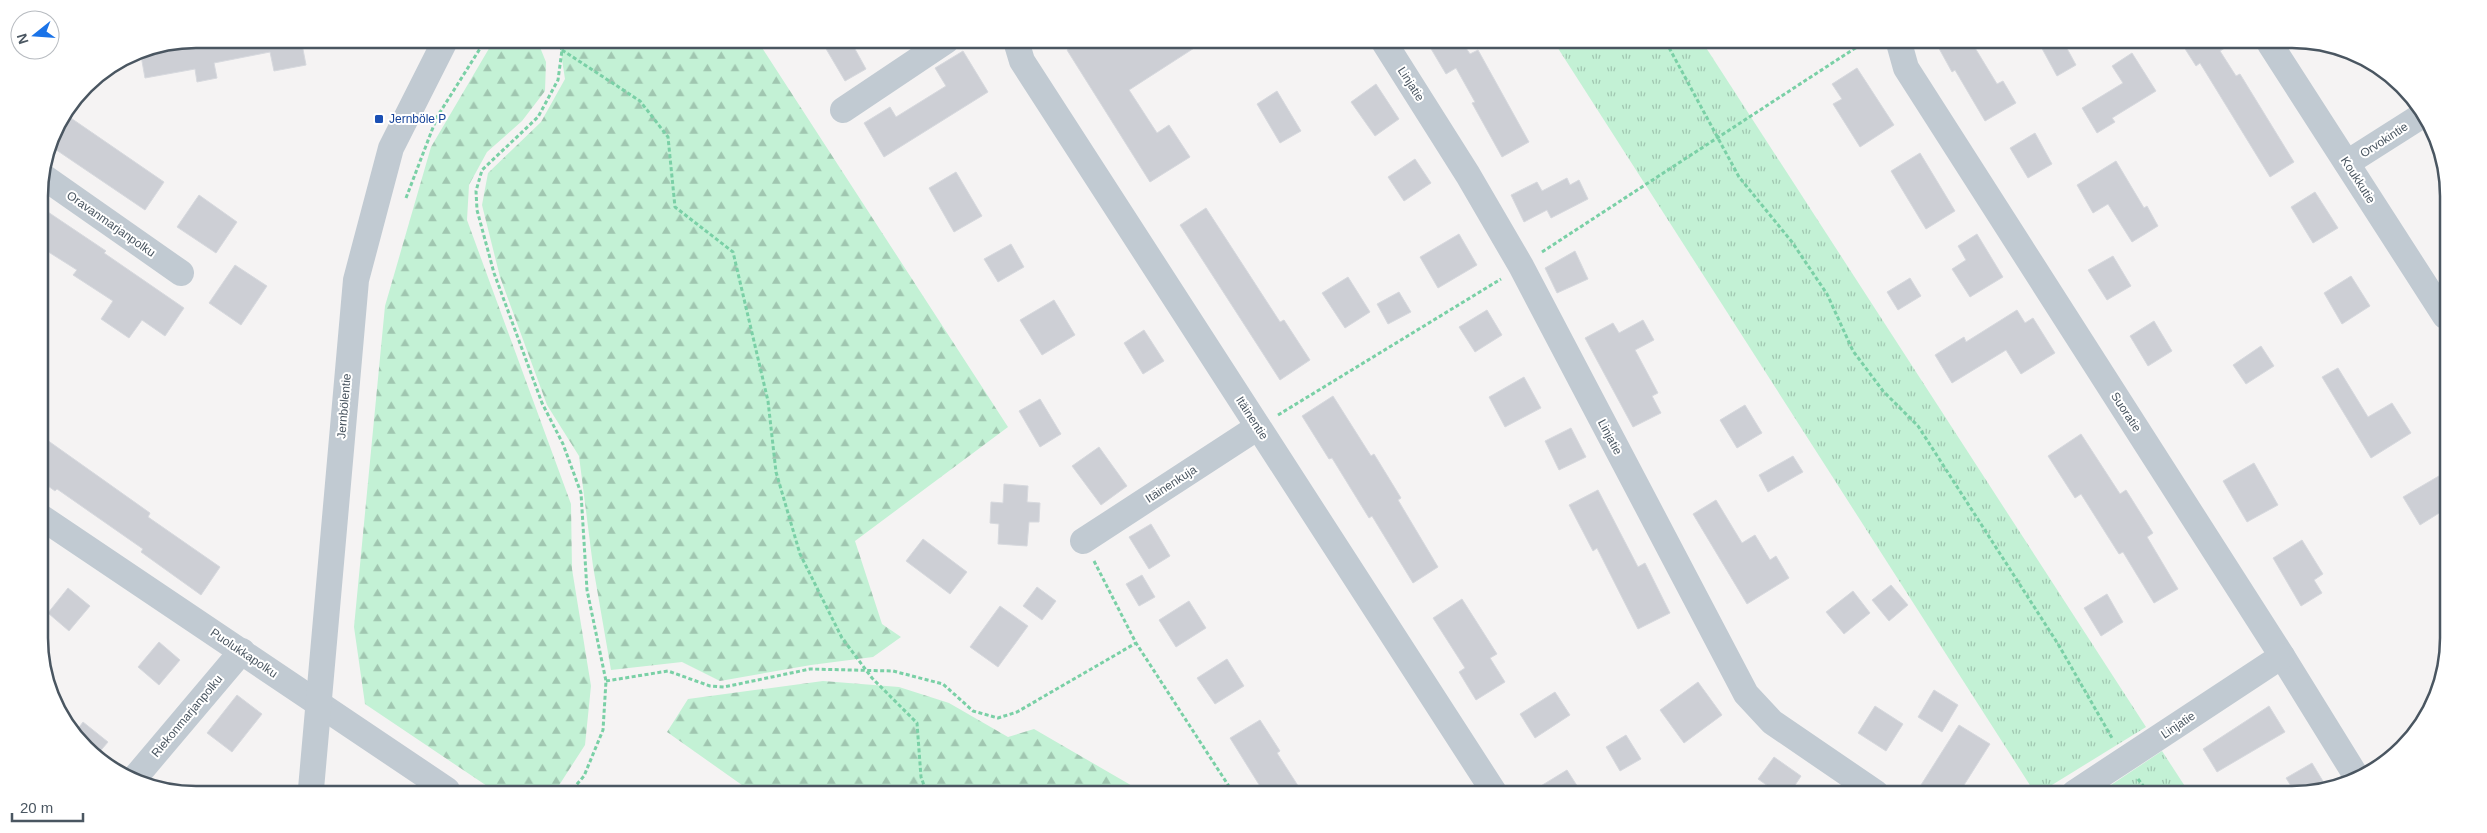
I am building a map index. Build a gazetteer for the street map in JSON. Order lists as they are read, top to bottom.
{
  "streets": {
    "street": [
      "Linjatie",
      "Orvokintie",
      "Koukkutie",
      "Oravanmarjanpolku",
      "Jernbölentie",
      "Suoratie",
      "Itäinentie",
      "Itäinenkuja",
      "Puolukkapolku",
      "Riekonmarjanpolku"
    ]
  },
  "crossings": [
    ["Linjatie", "Suoratie"],
    ["Orvokintie", "Koukkutie"],
    ["Jernbölentie", "Puolukkapolku"],
    ["Itäinentie", "Itäinenkuja"],
    ["Puolukkapolku", "Riekonmarjanpolku"]
  ],
  "places": {
    "transit": ["Jernböle P"]
  },
  "scale_bar": "20 m",
  "north": "left"
}
